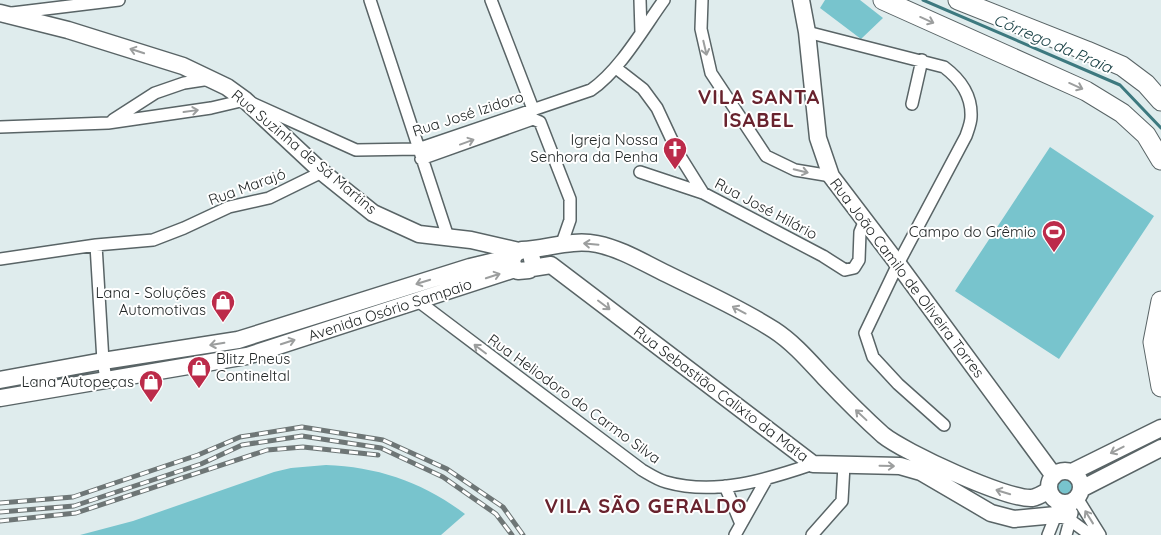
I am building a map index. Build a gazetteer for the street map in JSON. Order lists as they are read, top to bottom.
{
  "streets": {
    "street": [
      "Rua José Izidoro",
      "Rua Suzinha de Sá Martins",
      "Rua Marajó",
      "Rua José Hilário",
      "Rua João Camilo de Oliveira Torres",
      "Avenida Osório Sampaio",
      "Rua Sebastião Calixto da Mata",
      "Rua Heliodoro do Carmo Silva"
    ]
  },
  "crossings": [
    ["Rua José Izidoro", "Rua Suzinha de Sá Martins"],
    ["Rua José Izidoro", "Rua José Hilário"],
    ["Rua Suzinha de Sá Martins", "Rua Marajó"],
    ["Rua Suzinha de Sá Martins", "Avenida Osório Sampaio"],
    ["Rua José Hilário", "Rua João Camilo de Oliveira Torres"],
    ["Rua João Camilo de Oliveira Torres", "Avenida Osório Sampaio"],
    ["Rua João Camilo de Oliveira Torres", "Rua Sebastião Calixto da Mata"],
    ["Avenida Osório Sampaio", "Rua Sebastião Calixto da Mata"],
    ["Avenida Osório Sampaio", "Rua Heliodoro do Carmo Silva"],
    ["Rua Sebastião Calixto da Mata", "Rua Heliodoro do Carmo Silva"]
  ],
  "one_way": ["Rua Sebastião Calixto da Mata", "Rua Heliodoro do Carmo Silva"],
  "districts": ["VILA SANTA ISABEL", "VILA SÃO GERALDO"],
  "water": ["Córrego da Praia"],
  "places": {
    "church": ["Igreja Nossa Senhora da Penha"],
    "sports": ["Campo do Grêmio"],
    "shop": ["Lana - Soluções Automotivas", "Blitz Pneus Contineltal", "Lana Autopeças"]
  }
}
